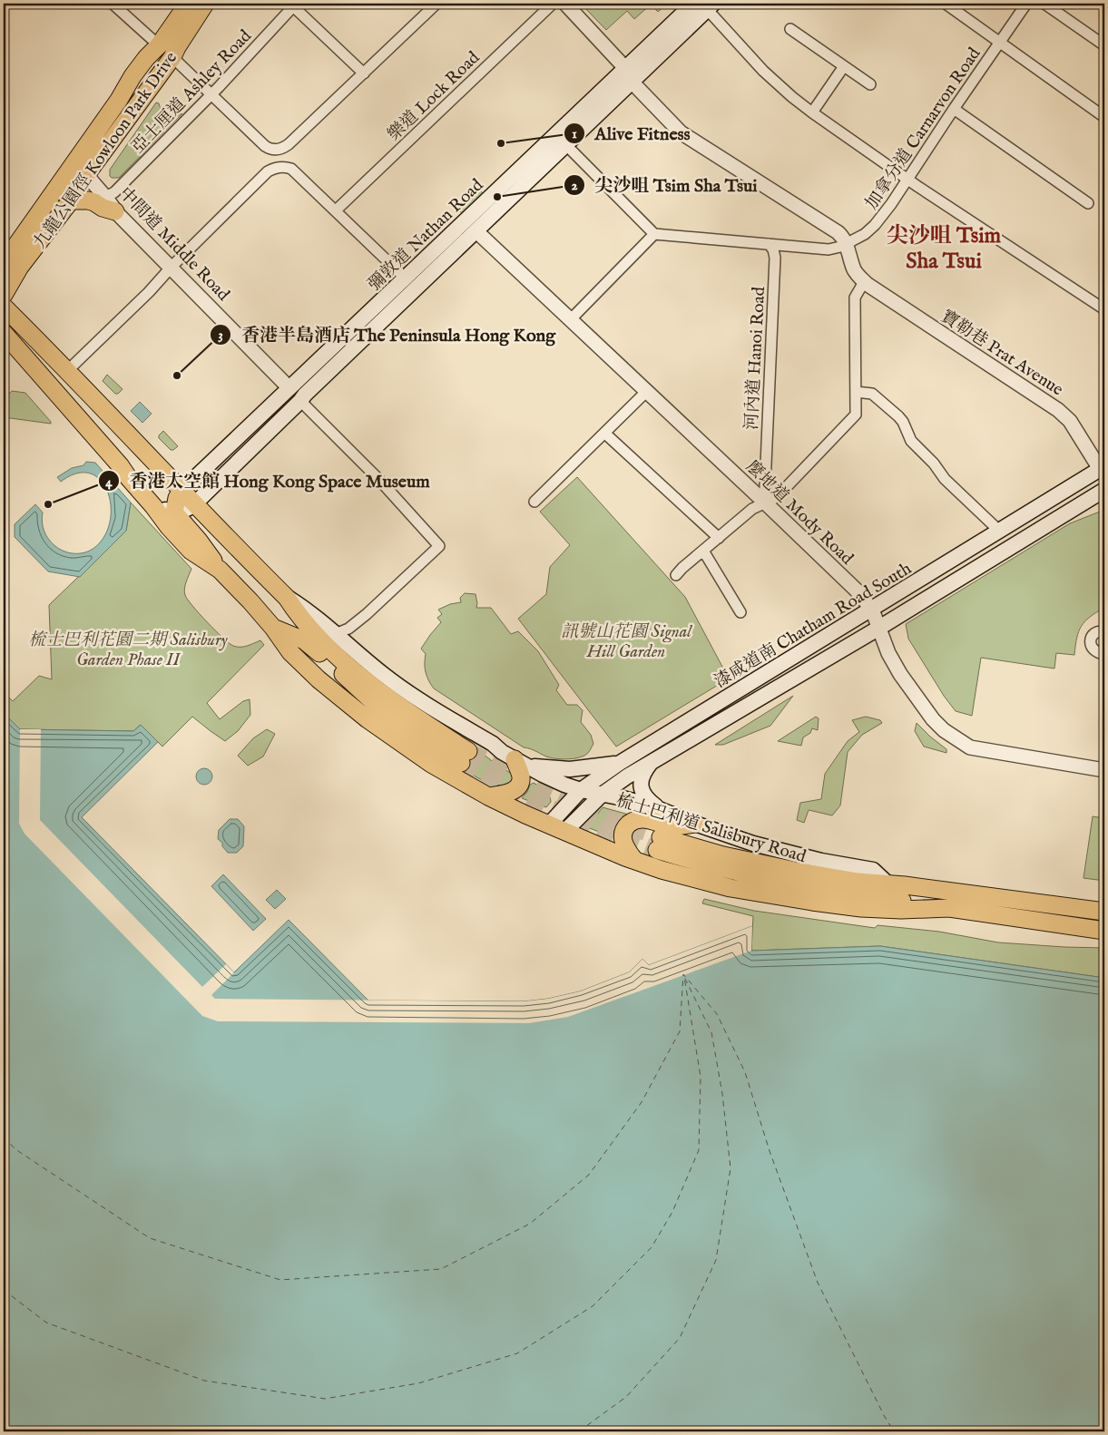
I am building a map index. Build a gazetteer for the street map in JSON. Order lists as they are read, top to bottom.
{
  "streets": {
    "main road": [
      "九龍公園徑 Kowloon Park Drive",
      "彌敦道 Nathan Road",
      "漆咸道南 Chatham Road South",
      "梳士巴利道 Salisbury Road"
    ],
    "street": [
      "亞士厘道 Ashley Road",
      "樂道 Lock Road",
      "加拿分道 Carnarvon Road",
      "中間道 Middle Road",
      "寶勒巷 Prat Avenue",
      "河內道 Hanoi Road",
      "麼地道 Mody Road"
    ]
  },
  "crossings": [
    ["亞士厘道 Ashley Road", "中間道 Middle Road"],
    ["加拿分道 Carnarvon Road", "河內道 Hanoi Road"],
    ["九龍公園徑 Kowloon Park Drive", "中間道 Middle Road"],
    ["彌敦道 Nathan Road", "中間道 Middle Road"],
    ["彌敦道 Nathan Road", "麼地道 Mody Road"],
    ["彌敦道 Nathan Road", "梳士巴利道 Salisbury Road"],
    ["寶勒巷 Prat Avenue", "漆咸道南 Chatham Road South"],
    ["河內道 Hanoi Road", "麼地道 Mody Road"],
    ["麼地道 Mody Road", "漆咸道南 Chatham Road South"],
    ["漆咸道南 Chatham Road South", "梳士巴利道 Salisbury Road"]
  ],
  "districts": ["尖沙咀 Tsim Sha Tsui"],
  "parks": ["訊號山花園 Signal Hill Garden", "梳士巴利花園二期 Salisbury Garden Phase II"],
  "places": [
    "Alive Fitness",
    "尖沙咀 Tsim Sha Tsui",
    "香港半島酒店 The Peninsula Hong Kong",
    "香港太空館 Hong Kong Space Museum"
  ]
}
